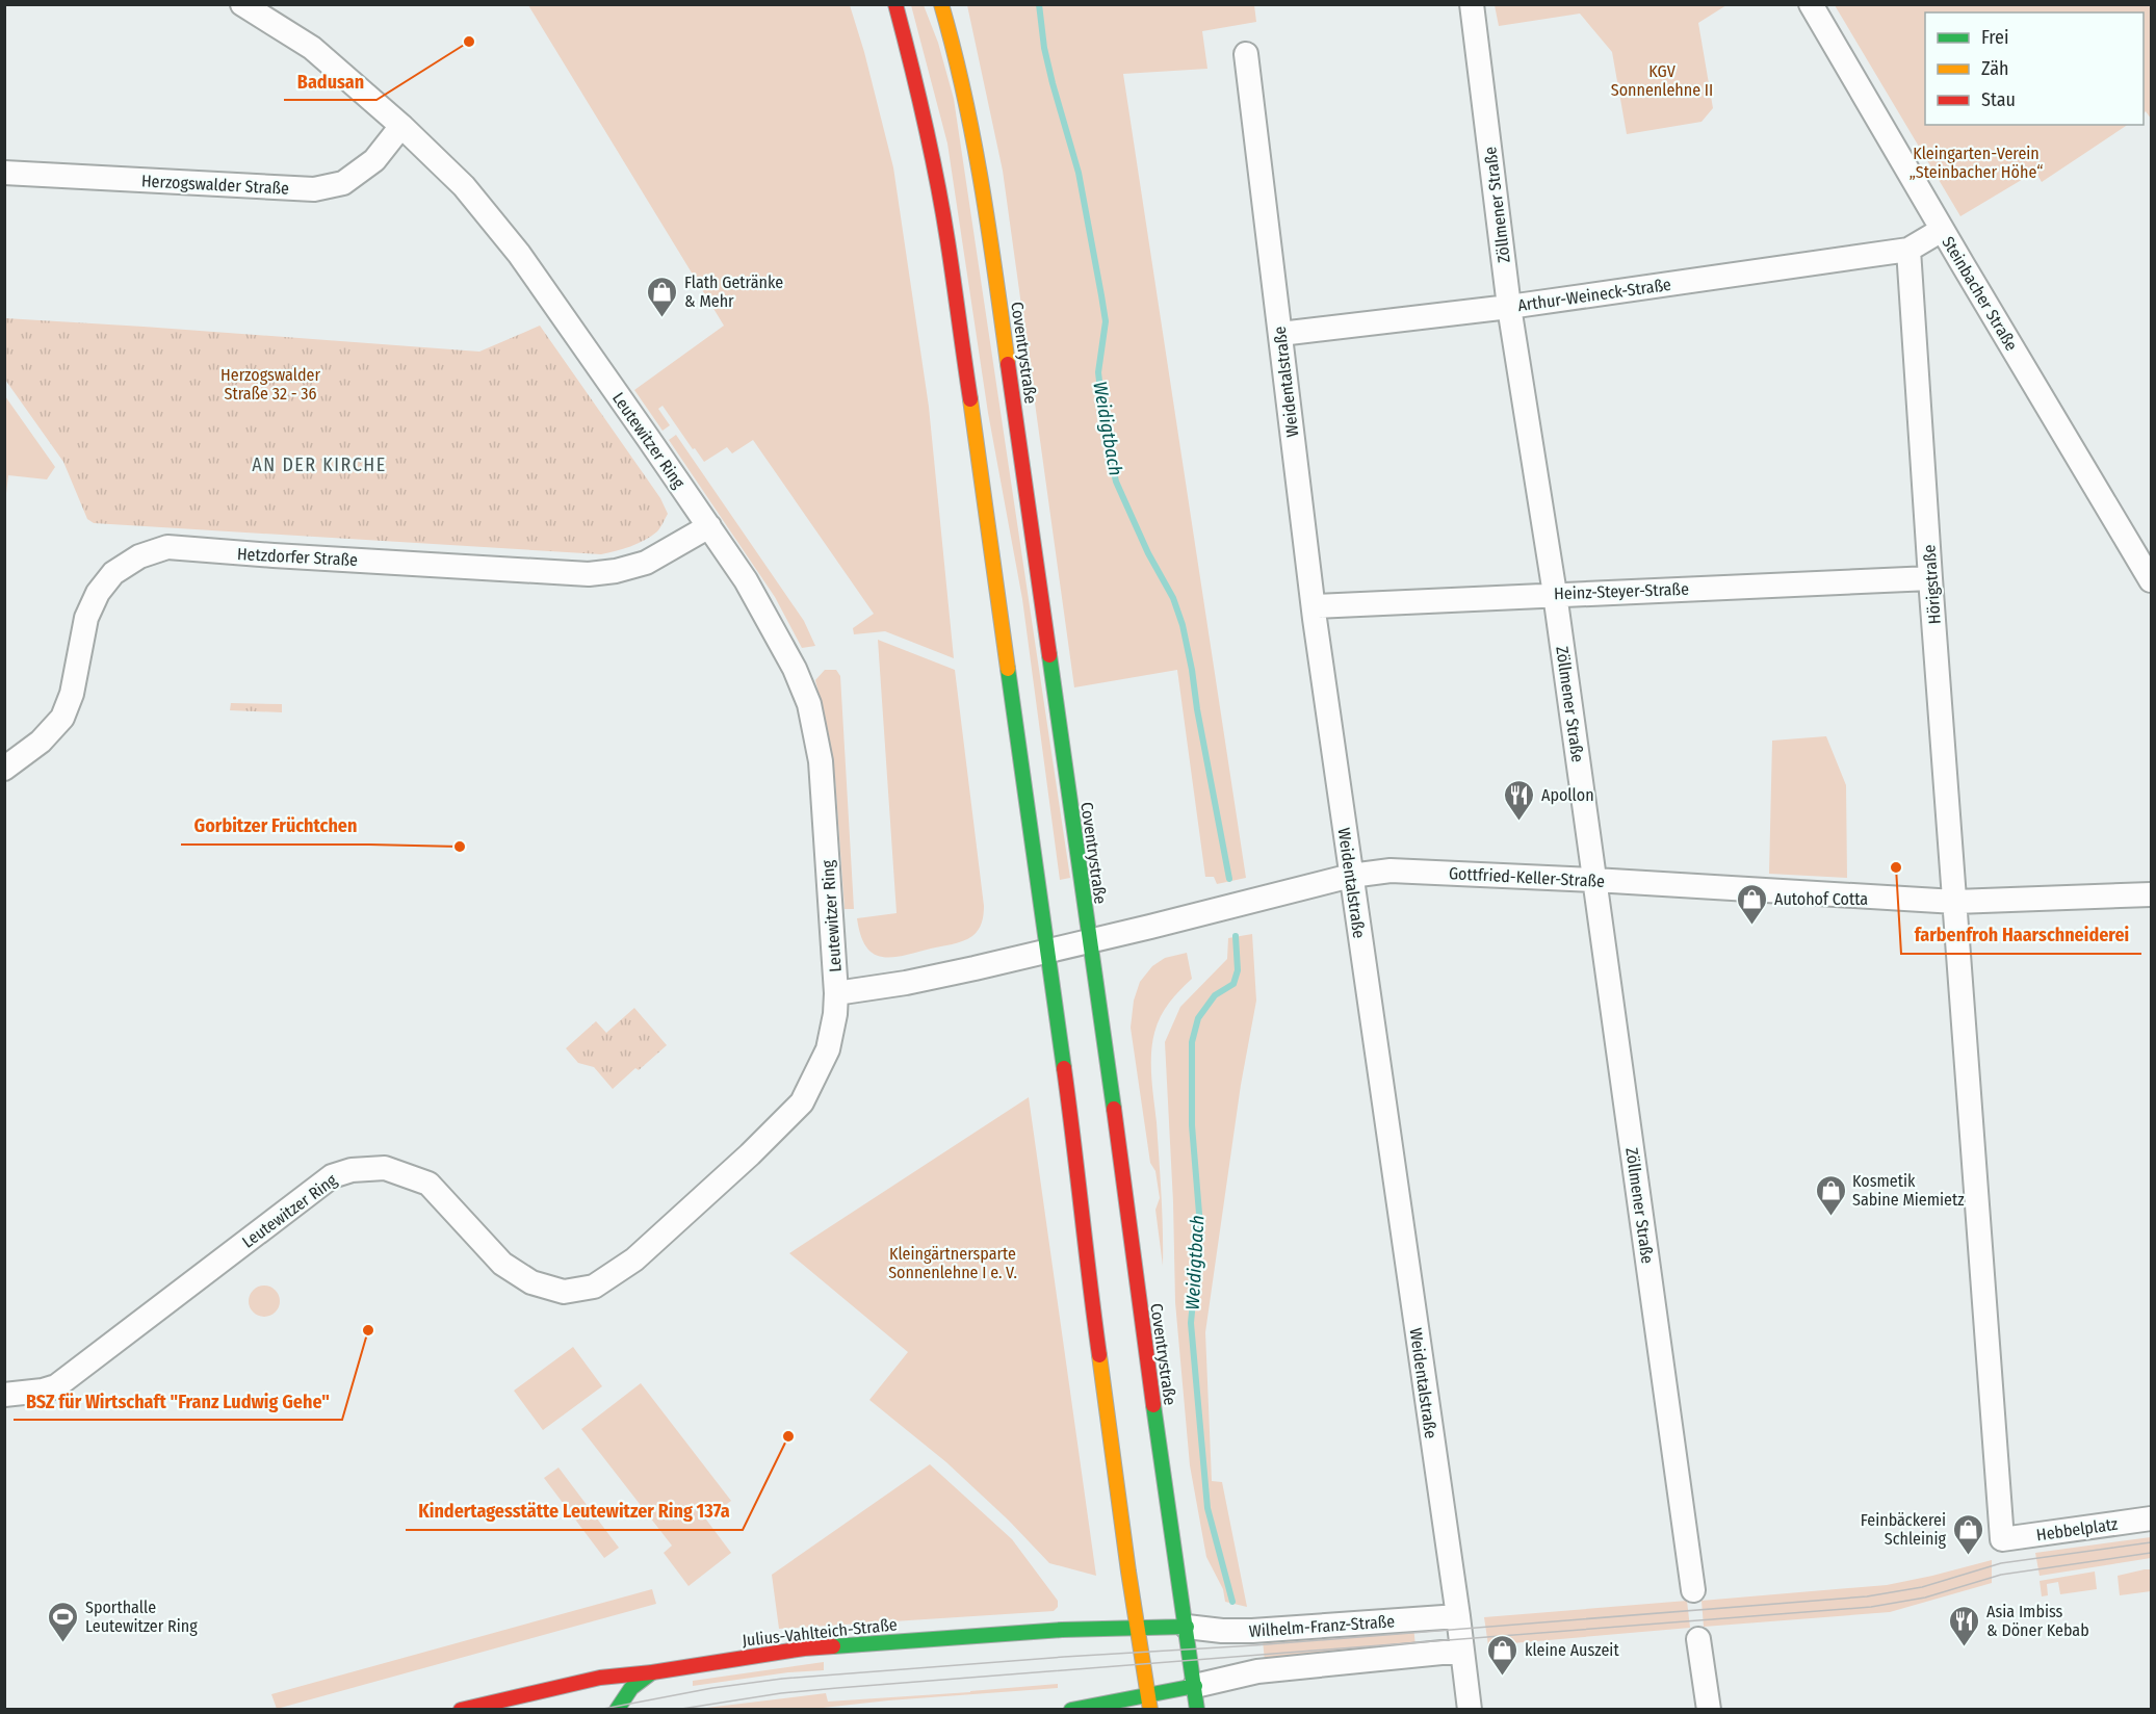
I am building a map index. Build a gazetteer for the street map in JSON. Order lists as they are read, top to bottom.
{
  "streets": {
    "main road": ["Coventrystraße", "Julius-Vahlteich-Straße"],
    "street": [
      "Herzogswalder Straße",
      "Zöllmener Straße",
      "Steinbacher Straße",
      "Arthur-Weineck-Straße",
      "Weidentalstraße",
      "Leutewitzer Ring",
      "Hetzdorfer Straße",
      "Hörigstraße",
      "Heinz-Steyer-Straße",
      "Gottfried-Keller-Straße",
      "Hebbelplatz",
      "Wilhelm-Franz-Straße"
    ]
  },
  "crossings": [
    ["Herzogswalder Straße", "Leutewitzer Ring"],
    ["Zöllmener Straße", "Arthur-Weineck-Straße"],
    ["Zöllmener Straße", "Heinz-Steyer-Straße"],
    ["Zöllmener Straße", "Gottfried-Keller-Straße"],
    ["Arthur-Weineck-Straße", "Weidentalstraße"],
    ["Arthur-Weineck-Straße", "Hörigstraße"],
    ["Coventrystraße", "Gottfried-Keller-Straße"],
    ["Coventrystraße", "Wilhelm-Franz-Straße"],
    ["Coventrystraße", "Julius-Vahlteich-Straße"],
    ["Weidentalstraße", "Heinz-Steyer-Straße"],
    ["Weidentalstraße", "Gottfried-Keller-Straße"],
    ["Weidentalstraße", "Wilhelm-Franz-Straße"],
    ["Leutewitzer Ring", "Hetzdorfer Straße"],
    ["Leutewitzer Ring", "Gottfried-Keller-Straße"],
    ["Hörigstraße", "Heinz-Steyer-Straße"],
    ["Hörigstraße", "Gottfried-Keller-Straße"],
    ["Hörigstraße", "Hebbelplatz"],
    ["Wilhelm-Franz-Straße", "Julius-Vahlteich-Straße"]
  ],
  "districts": ["AN DER KIRCHE"],
  "water": ["Weidigtbach"],
  "parks": [
    "KGV Sonnenlehne II",
    "Kleingarten-Verein „Steinbacher Höhe“",
    "Herzogswalder Straße 32 - 36",
    "Kleingärtnersparte Sonnenlehne I e. V."
  ],
  "places": {
    "other": [
      "Badusan",
      "Gorbitzer Früchtchen",
      "farbenfroh Haarschneiderei",
      "BSZ für Wirtschaft \"Franz Ludwig Gehe\"",
      "Kindertagesstätte Leutewitzer Ring 137a"
    ],
    "shop": [
      "Flath Getränke & Mehr",
      "Autohof Cotta",
      "Kosmetik Sabine Miemietz",
      "Feinbäckerei Schleinig",
      "kleine Auszeit"
    ],
    "restaurant": ["Apollon", "Asia Imbiss & Döner Kebab"],
    "sports": ["Sporthalle Leutewitzer Ring"]
  },
  "legend": ["Frei", "Zäh", "Stau"]
}
